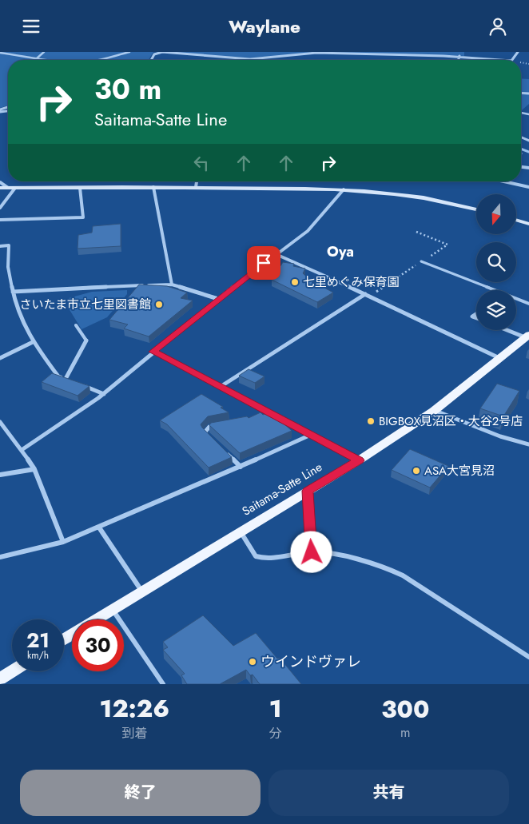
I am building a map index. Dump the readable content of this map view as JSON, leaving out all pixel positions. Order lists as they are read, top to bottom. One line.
{"streets":{"main road":["Saitama-Satte Line"]},"districts":["Oya"],"places":["七里めぐみ保育園","さいたま市立七里図書館","BIGBOX見沼区・大谷2号店","ASA大宮見沼","ウインドヴァレ"],"north":"bottom","page":{"header":"Waylane","turn":["30 m","Saitama-Satte Line"],"speed":"21 km/h","limit":"30","eta":["12:26","到着","1","分","300","m"],"buttons":["終了","共有"]}}
